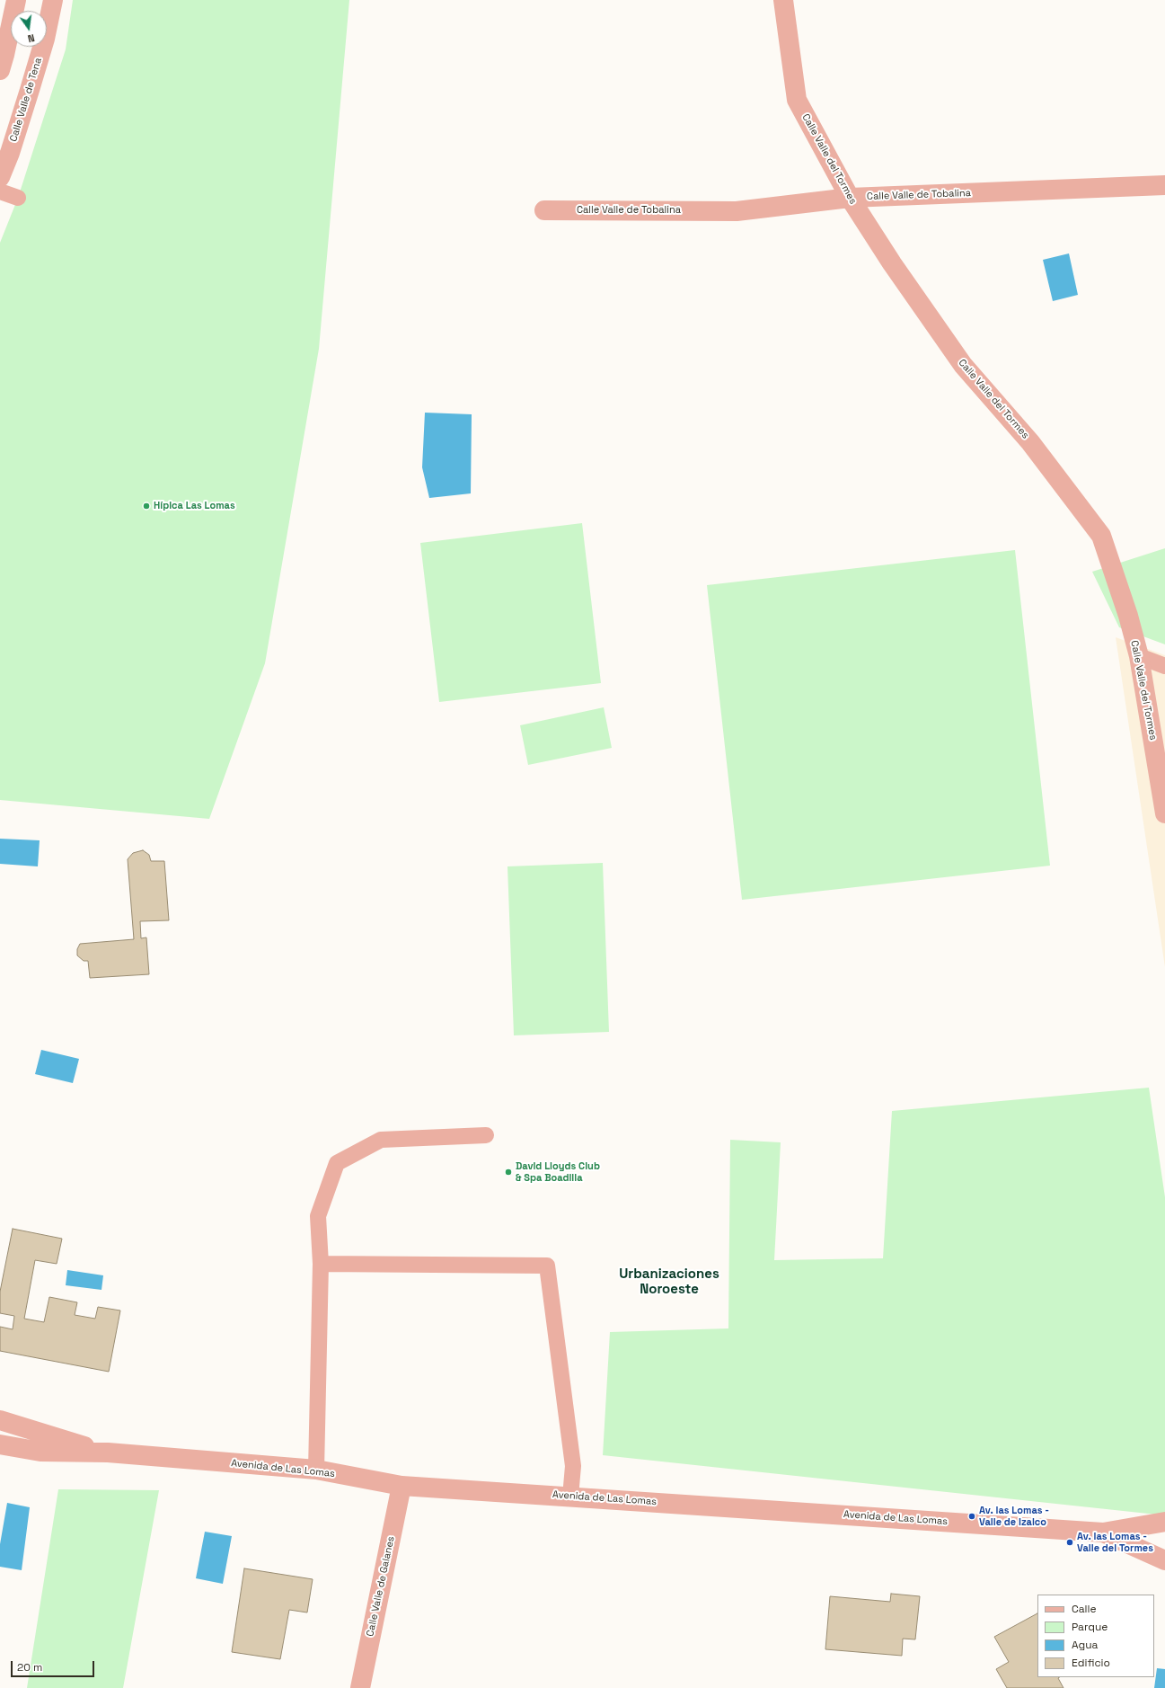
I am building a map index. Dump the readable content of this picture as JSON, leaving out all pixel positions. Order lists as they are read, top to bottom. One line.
{"streets":{"street":["Calle Valle de Tena","Calle Valle del Tormes","Calle Valle de Tobalina","Avenida de Las Lomas","Calle Valle de Galanes"]},"crossings":[["Calle Valle del Tormes","Calle Valle de Tobalina"],["Avenida de Las Lomas","Calle Valle de Galanes"]],"districts":["Urbanizaciones Noroeste"],"places":["Hípica Las Lomas","David Lloyds Club & Spa Boadilla","Av. las Lomas - Valle de Izalco","Av. las Lomas - Valle del Tormes"],"legend":["Calle","Parque","Agua","Edificio"],"scale_bar":"20 m","north":"bottom"}
